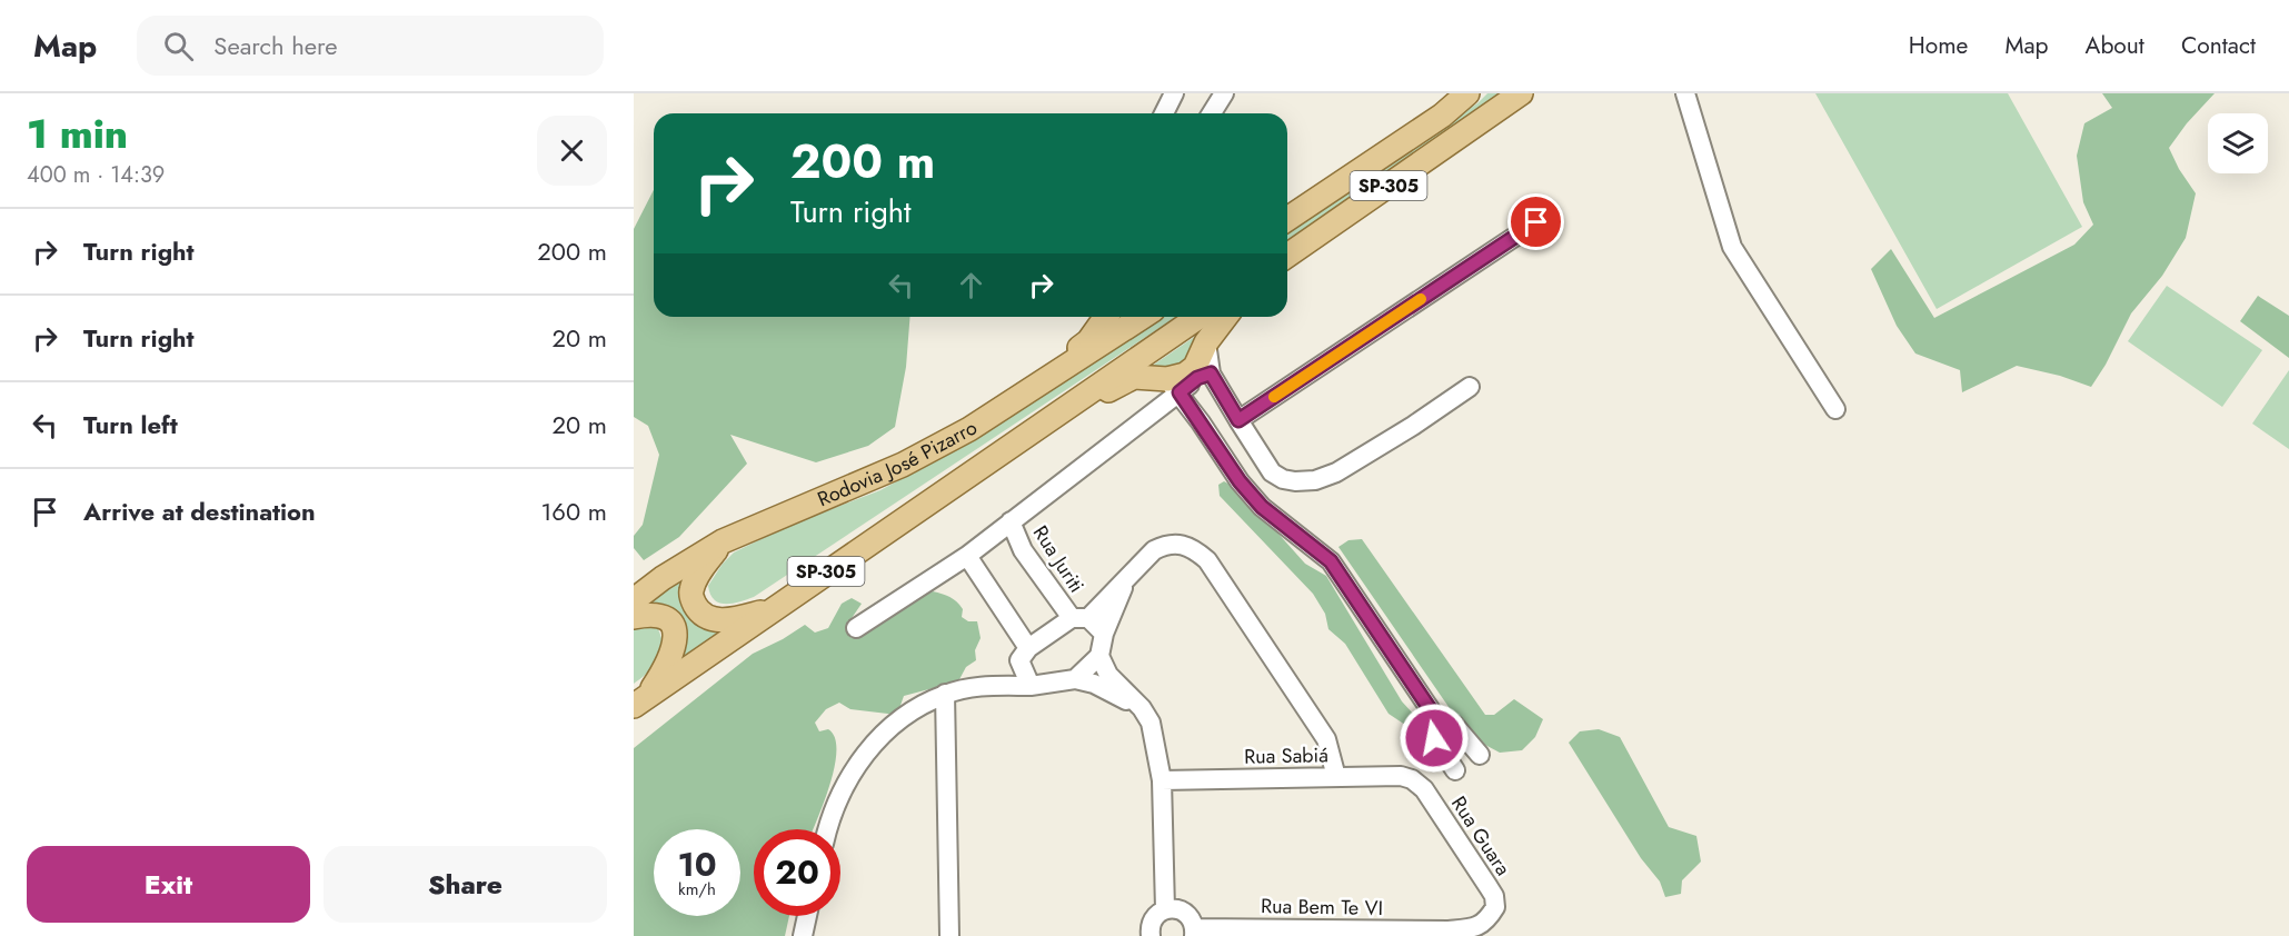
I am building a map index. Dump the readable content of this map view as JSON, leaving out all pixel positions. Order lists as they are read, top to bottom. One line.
{"streets":{"main road":["SP-305","Rodovia José Pizarro"],"street":["Rua Juriti","Rua Sabiá","Rua Guara","Rua Bem Te VI"]},"crossings":[["Rua Sabiá","Rua Guara"],["Rua Guara","Rua Bem Te VI"]],"page":{"header":"Map","search":"Search here","nav":["Home","Map","About","Contact"],"heading":["1 min","400 m · 14:39"],"turn":["200 m","Turn right"],"list":[{"name":"Turn right","value":"200 m"},{"name":"Turn right","value":"20 m"},{"name":"Turn left","value":"20 m"},{"name":"Arrive at destination","value":"160 m"}],"speed":"10 km/h","limit":"20","buttons":["Exit","Share"]}}
